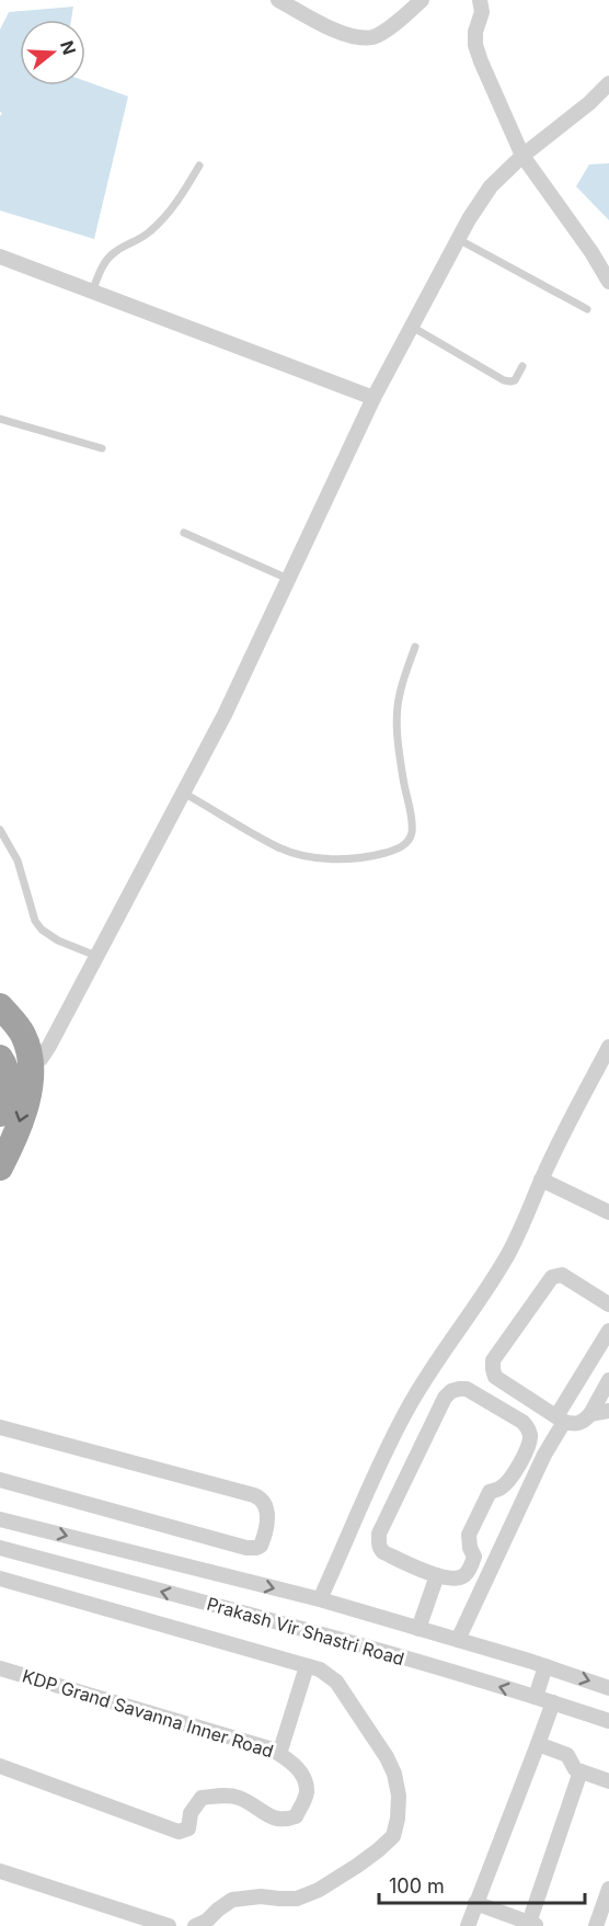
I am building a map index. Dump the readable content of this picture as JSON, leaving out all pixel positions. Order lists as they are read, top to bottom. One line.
{"streets":{"street":["Prakash Vir Shastri Road","KDP Grand Savanna Inner Road"]},"scale_bar":"100 m","north":"right"}
